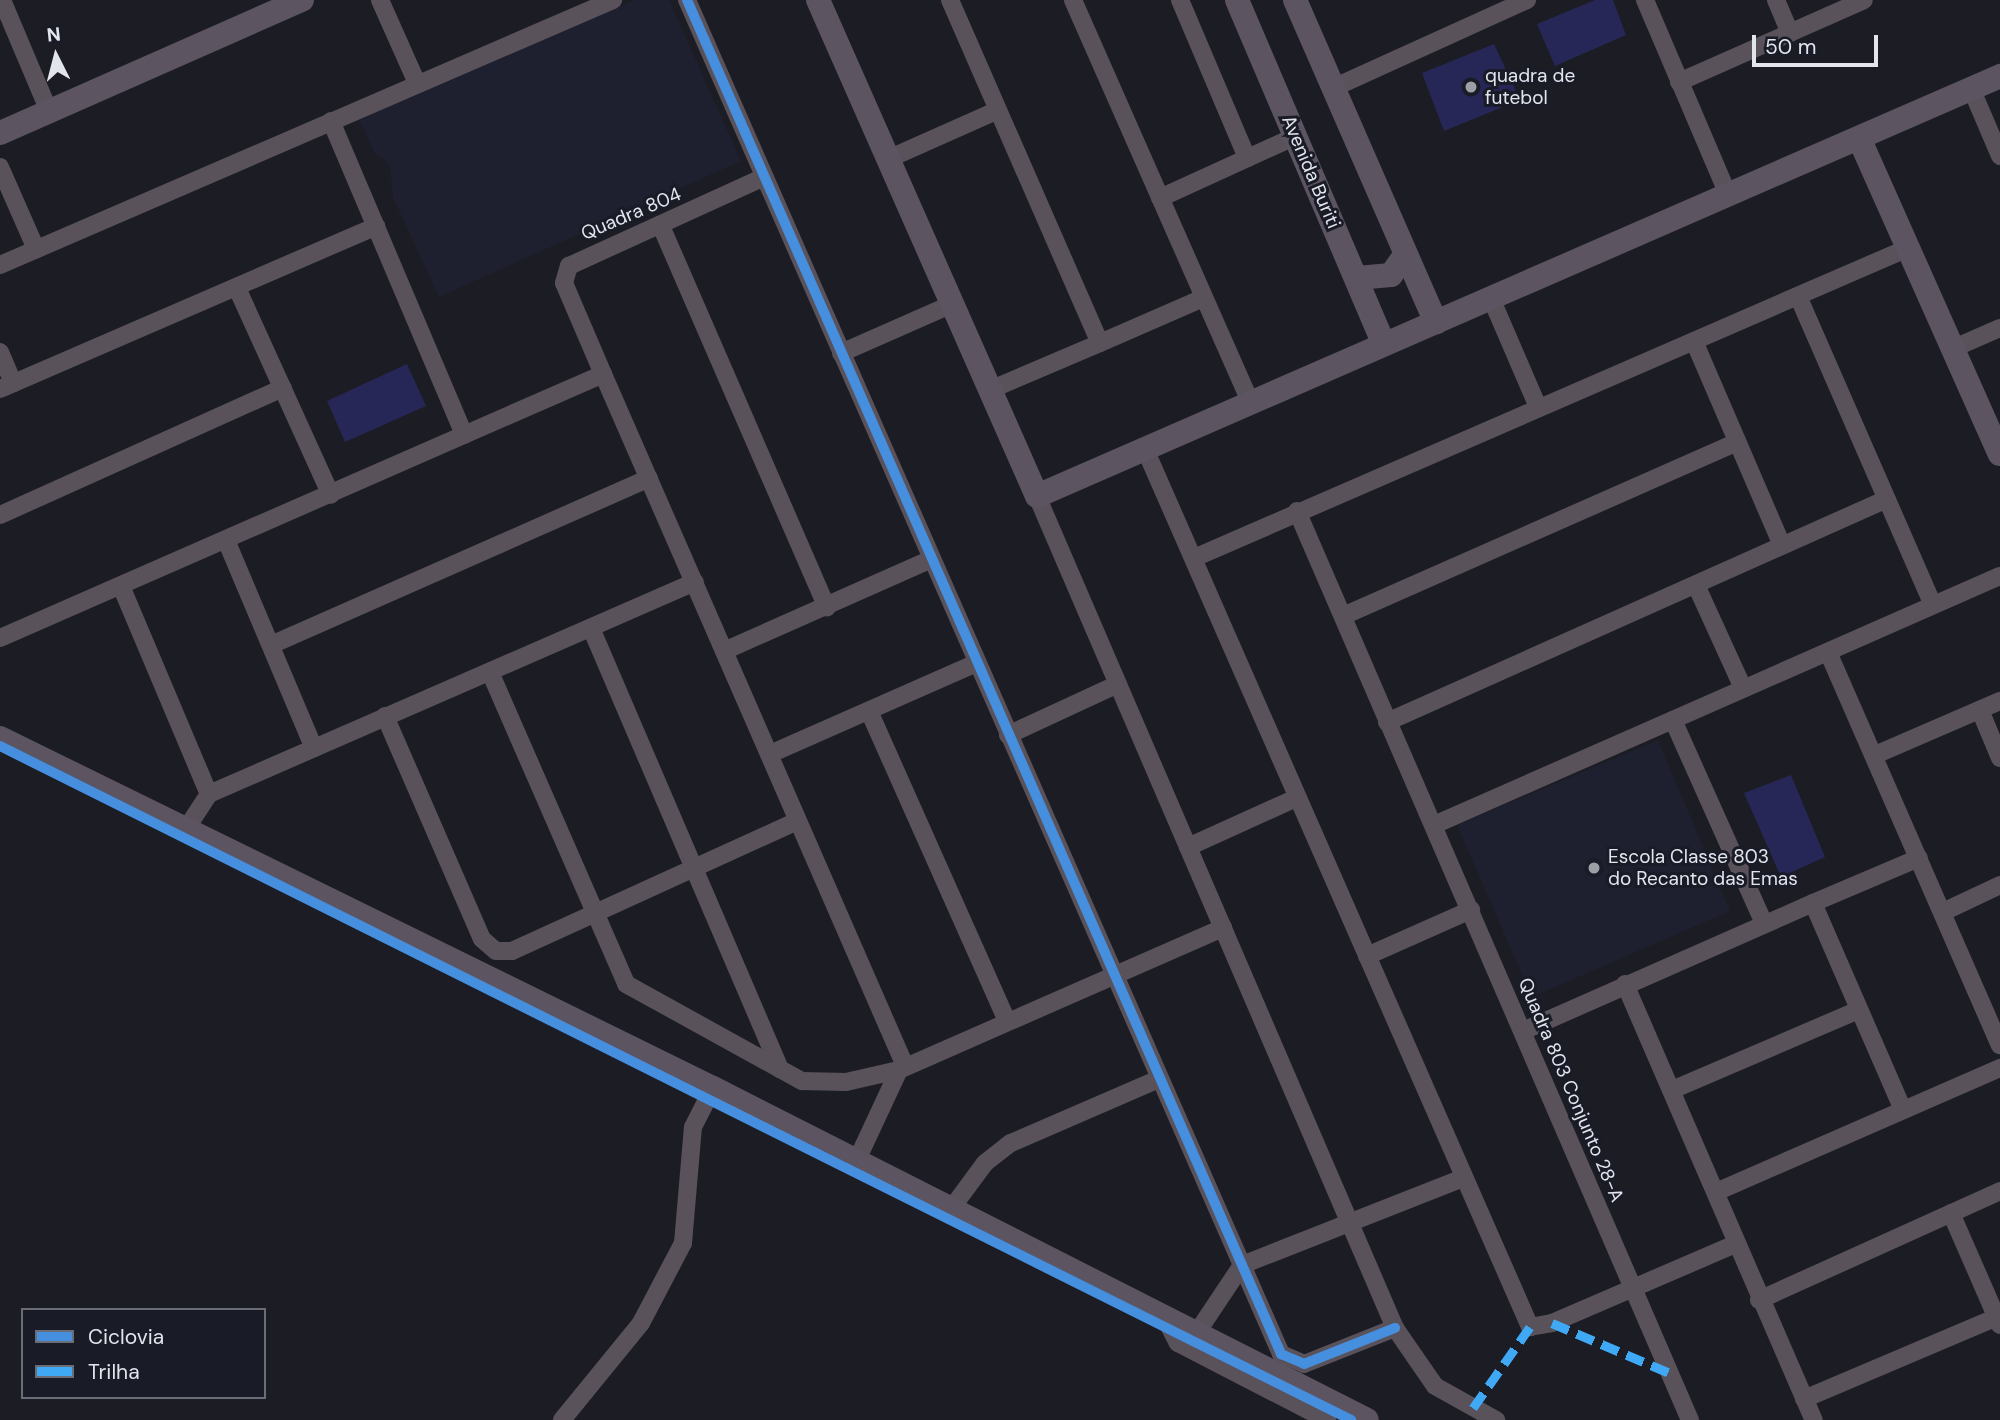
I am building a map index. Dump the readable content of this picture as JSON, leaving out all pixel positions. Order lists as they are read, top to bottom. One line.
{"streets":{"street":["Avenida Buriti","Quadra 804","Quadra 803 Conjunto 28-A"]},"places":["quadra de futebol","Escola Classe 803 do Recanto das Emas"],"legend":["Ciclovia","Trilha"],"scale_bar":"50 m","north":"top"}
